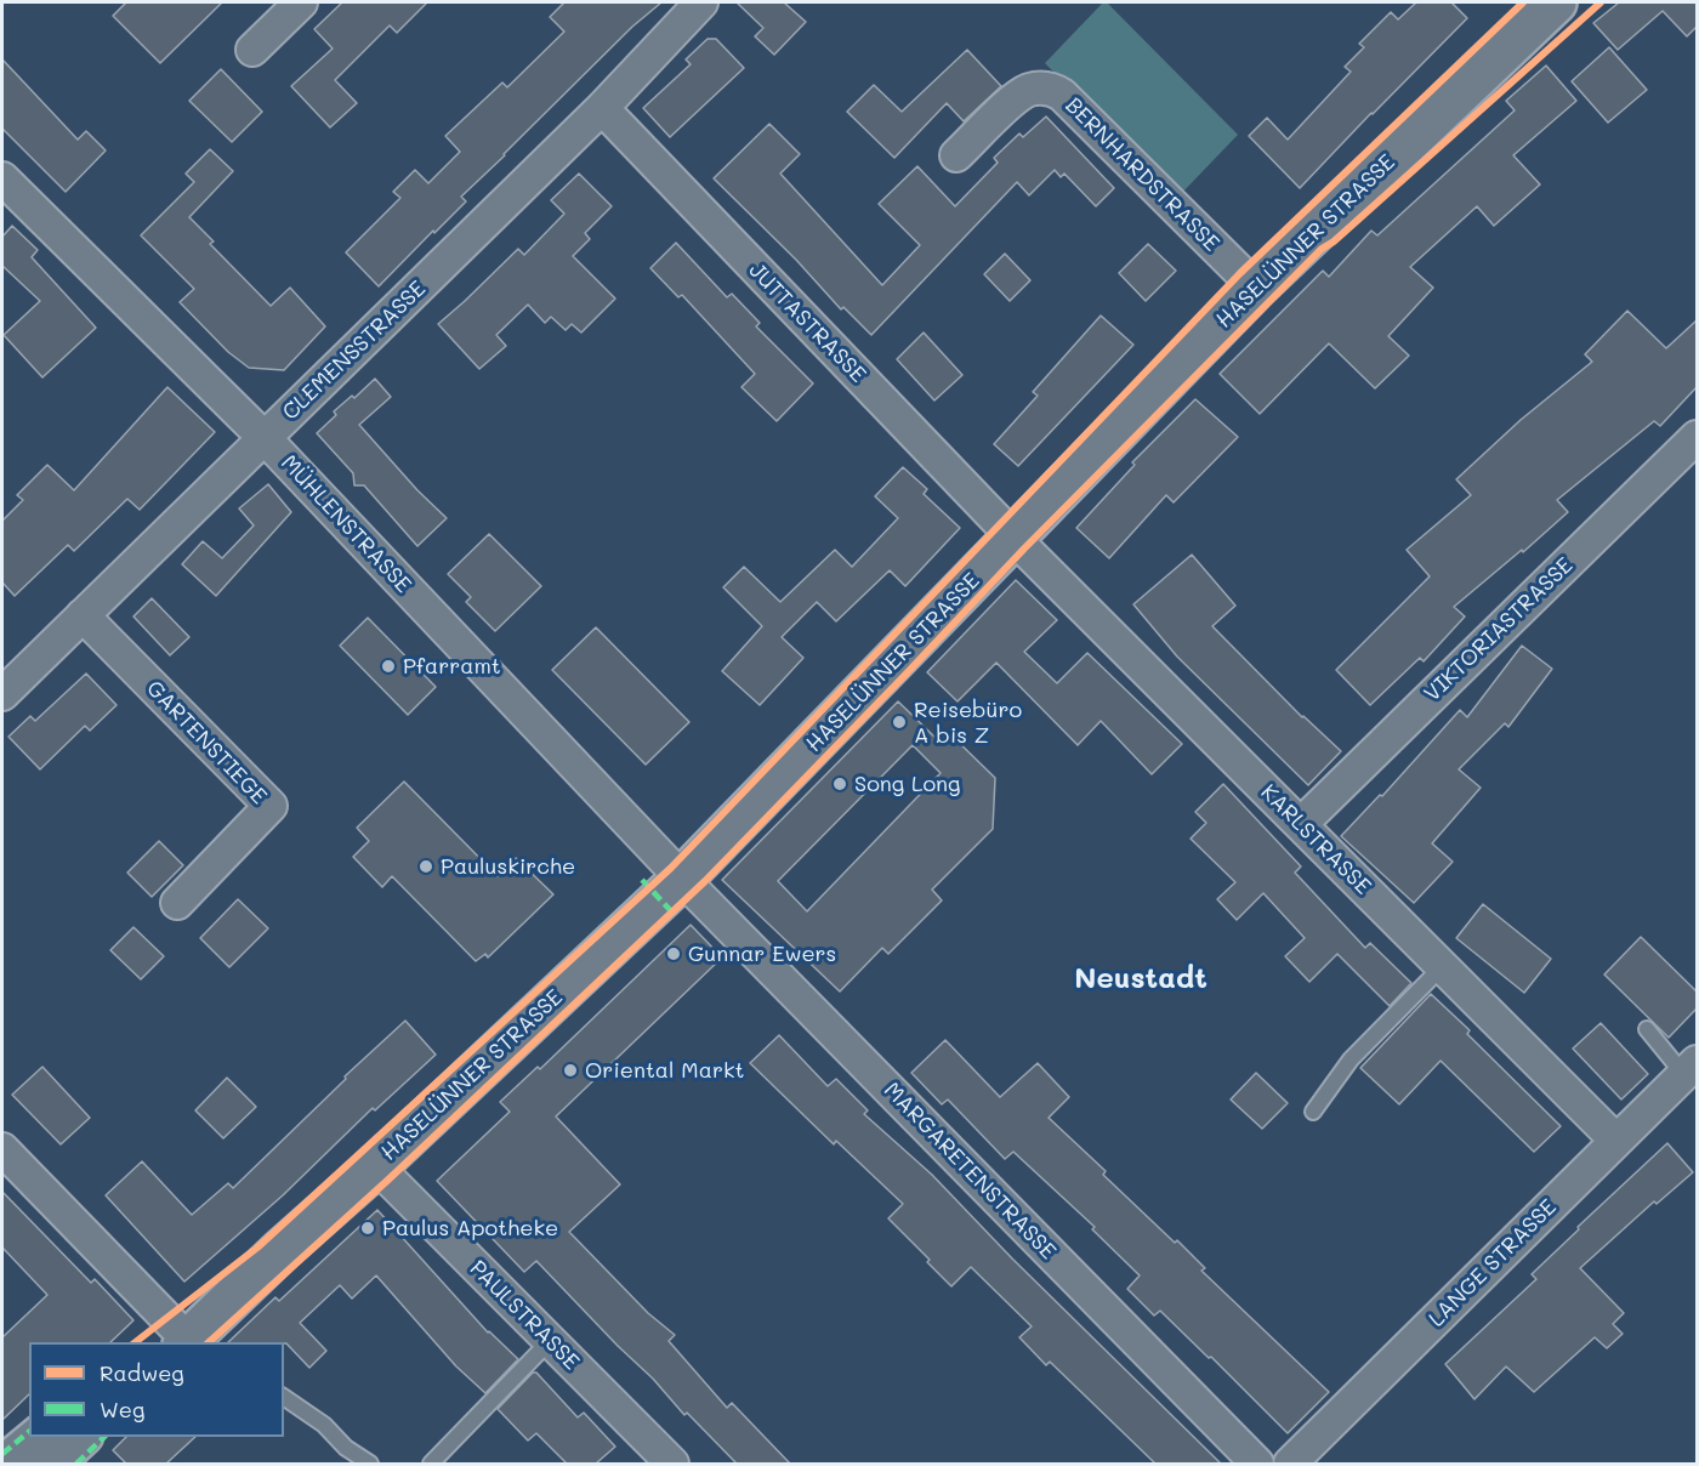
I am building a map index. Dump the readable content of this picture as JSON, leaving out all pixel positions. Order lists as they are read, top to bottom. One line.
{"streets":{"street":["BERNHARDSTRASSE","HASELÜNNER STRASSE","JUTTASTRASSE","CLEMENSSTRASSE","MÜHLENSTRASSE","VIKTORIASTRASSE","GARTENSTIEGE","KARLSTRASSE","MARGARETENSTRASSE","LANGE STRASSE","PAULSTRASSE"]},"crossings":[["BERNHARDSTRASSE","HASELÜNNER STRASSE"],["HASELÜNNER STRASSE","JUTTASTRASSE"],["HASELÜNNER STRASSE","MÜHLENSTRASSE"],["HASELÜNNER STRASSE","KARLSTRASSE"],["HASELÜNNER STRASSE","MARGARETENSTRASSE"],["HASELÜNNER STRASSE","PAULSTRASSE"],["JUTTASTRASSE","CLEMENSSTRASSE"],["JUTTASTRASSE","KARLSTRASSE"],["CLEMENSSTRASSE","MÜHLENSTRASSE"],["CLEMENSSTRASSE","GARTENSTIEGE"],["MÜHLENSTRASSE","MARGARETENSTRASSE"],["VIKTORIASTRASSE","KARLSTRASSE"],["KARLSTRASSE","LANGE STRASSE"]],"districts":["Neustadt"],"places":["Pfarramt","Reisebüro A bis Z","Song Long","Pauluskirche","Gunnar Ewers","Oriental Markt","Paulus Apotheke"],"legend":["Radweg","Weg"]}
